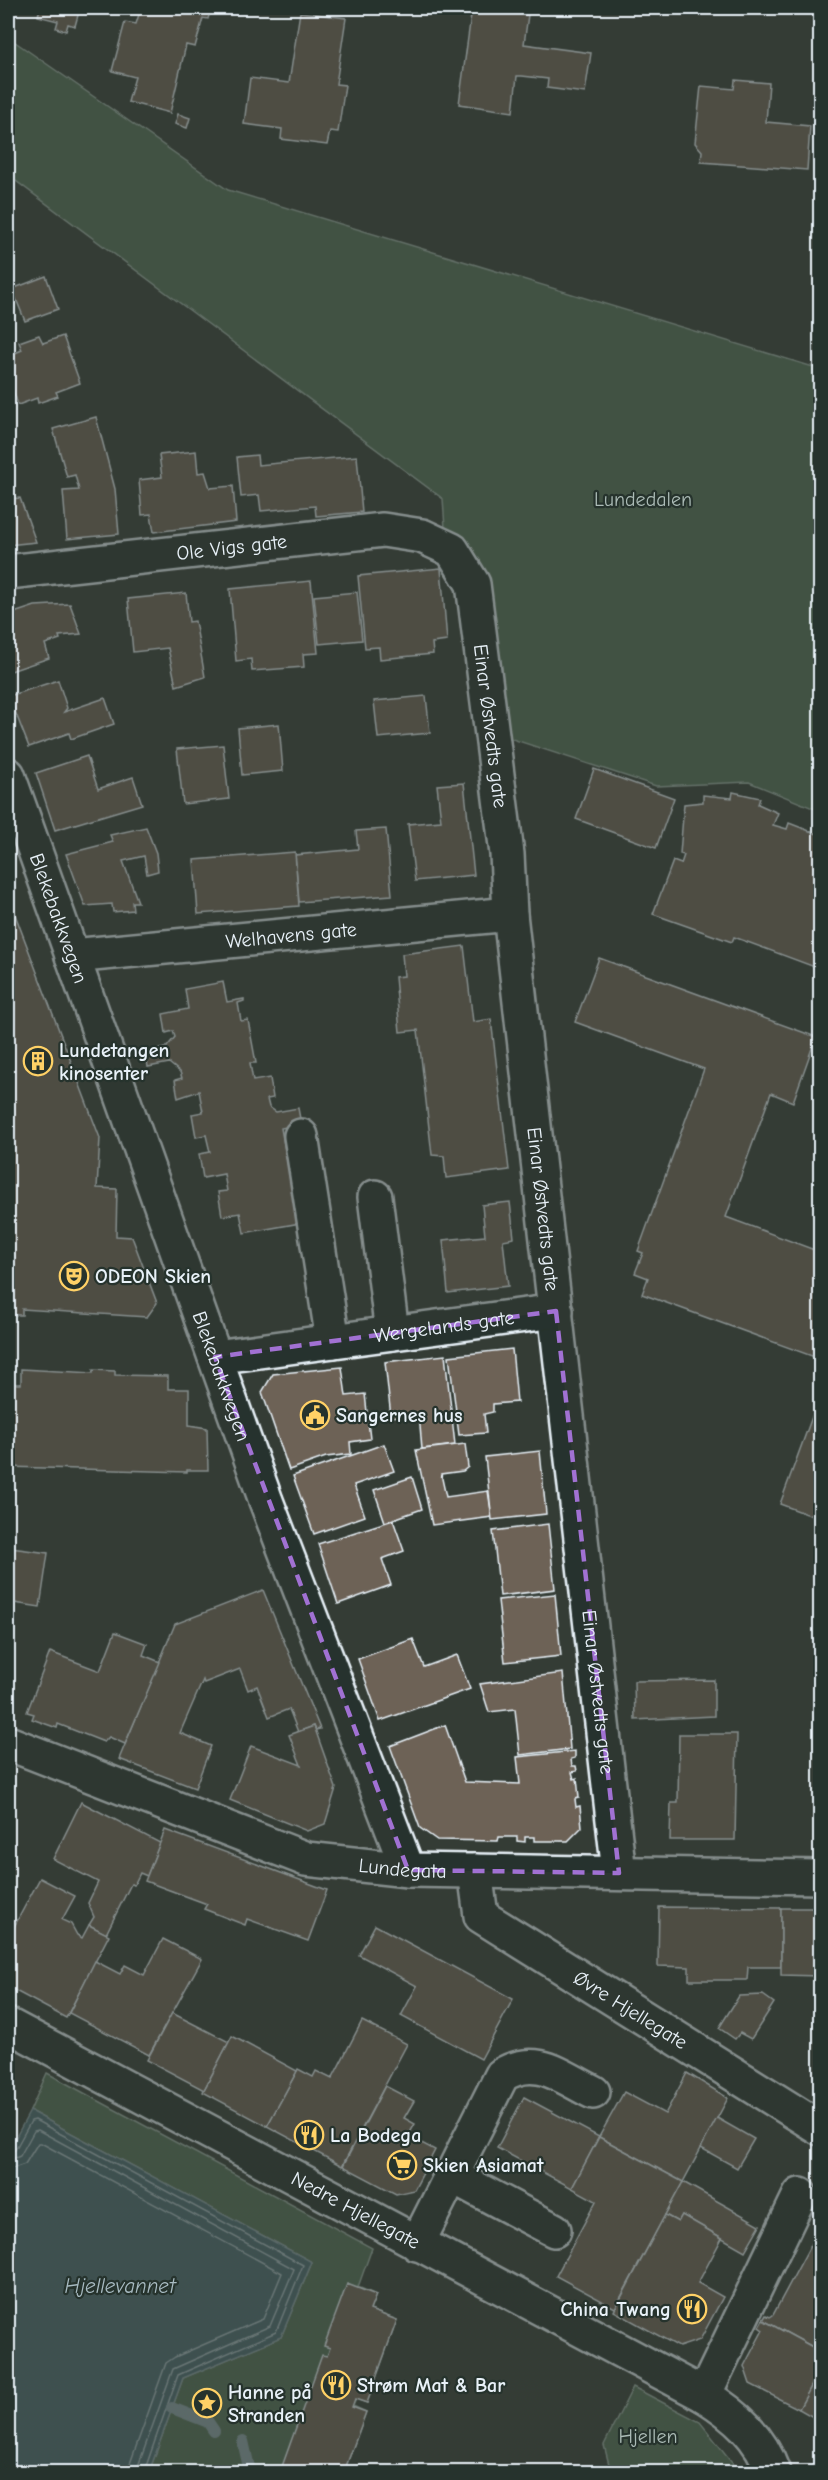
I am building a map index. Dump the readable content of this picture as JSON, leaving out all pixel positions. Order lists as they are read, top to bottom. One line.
{"streets":{"street":["Ole Vigs gate","Einar Østvedts gate","Blekebakkvegen","Welhavens gate","Wergelands gate","Lundegata","Øvre Hjellegate","Nedre Hjellegate"]},"crossings":[["Ole Vigs gate","Einar Østvedts gate"],["Einar Østvedts gate","Welhavens gate"],["Einar Østvedts gate","Wergelands gate"],["Einar Østvedts gate","Lundegata"],["Blekebakkvegen","Welhavens gate"],["Blekebakkvegen","Wergelands gate"],["Blekebakkvegen","Lundegata"],["Lundegata","Øvre Hjellegate"]],"water":["Hjellevannet"],"parks":["Lundedalen","Hjellen"],"places":{"building":["Lundetangen kinosenter"],"theatre":["ODEON Skien"],"public building":["Sangernes hus"],"restaurant":["La Bodega","China Twang","Strøm Mat & Bar"],"supermarket":["Skien Asiamat"],"place":["Hanne på Stranden"]}}
